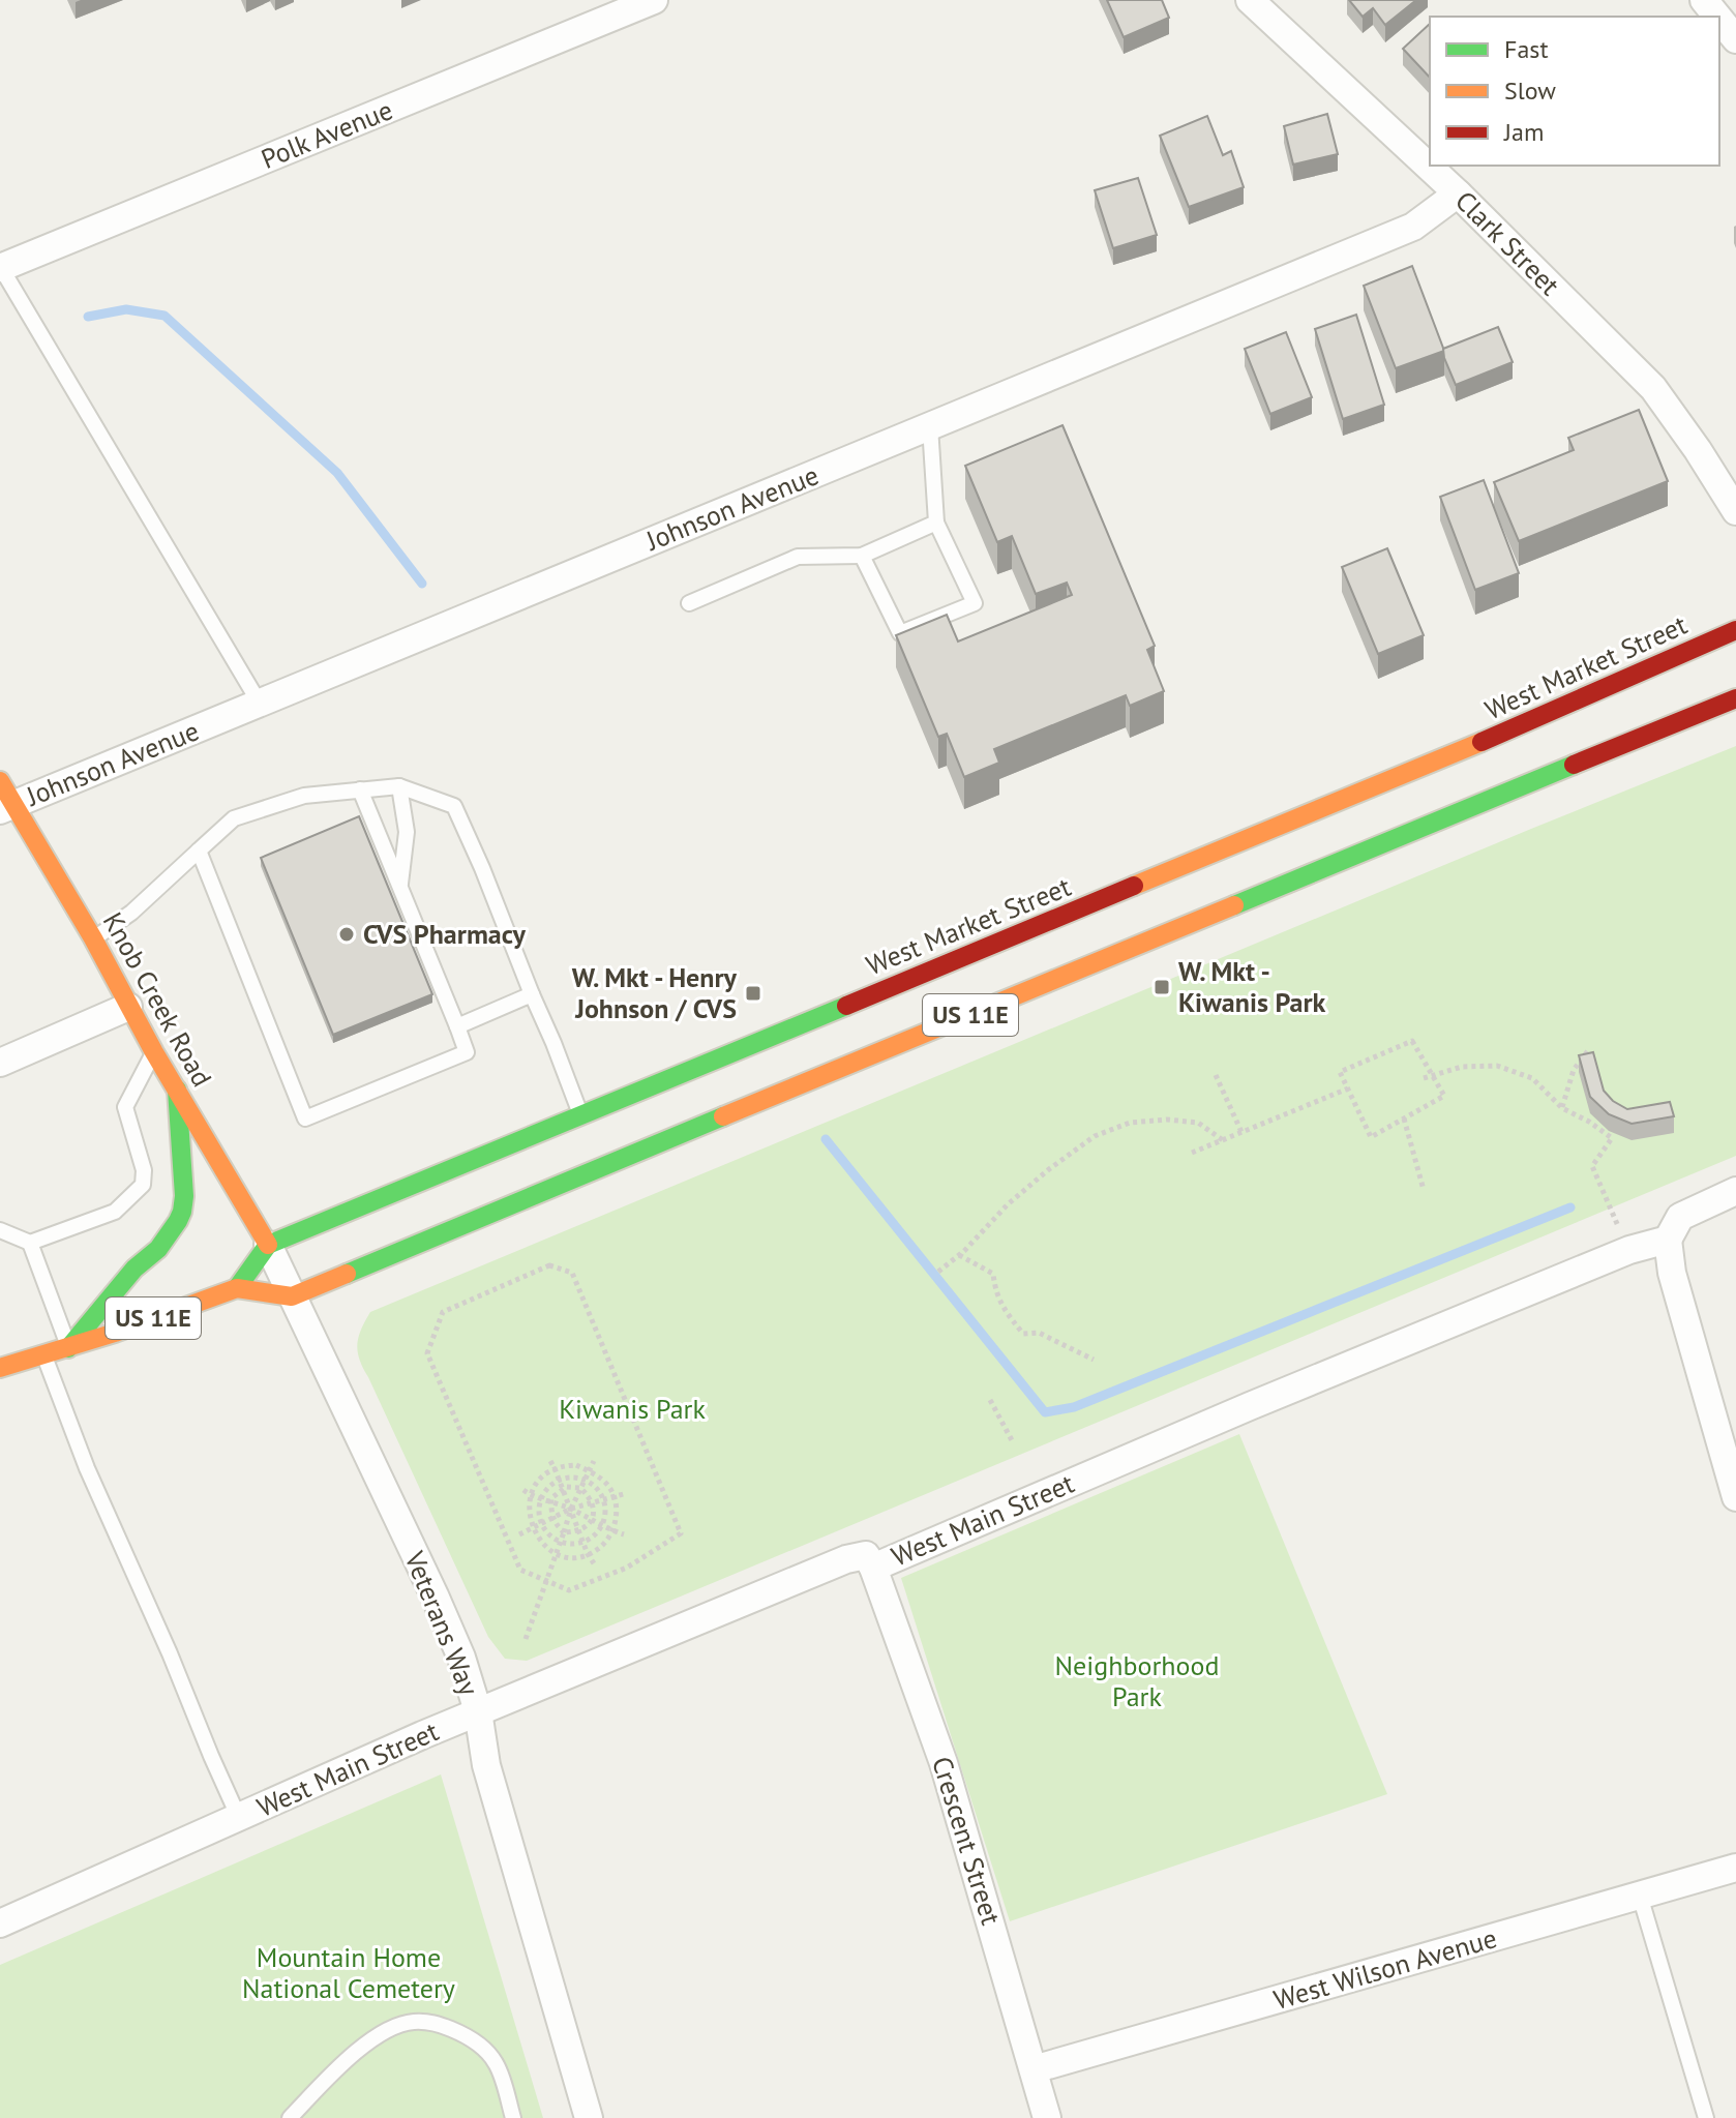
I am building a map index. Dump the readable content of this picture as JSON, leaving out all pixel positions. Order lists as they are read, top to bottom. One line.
{"streets":{"main road":["West Market Street","Knob Creek Road","US 11E"],"street":["Polk Avenue","Clark Street","Johnson Avenue","West Main Street","Veterans Way","Crescent Street","West Wilson Avenue"]},"crossings":[["Clark Street","Johnson Avenue"],["Johnson Avenue","Knob Creek Road"],["West Market Street","Knob Creek Road"],["West Market Street","US 11E"],["West Market Street","Veterans Way"],["Knob Creek Road","US 11E"],["Knob Creek Road","Veterans Way"],["US 11E","Veterans Way"],["West Main Street","Veterans Way"],["West Main Street","Crescent Street"],["Crescent Street","West Wilson Avenue"]],"parks":["Kiwanis Park","Neighborhood Park","Mountain Home National Cemetery"],"places":{"other":["CVS Pharmacy"],"transit":["W. Mkt - Kiwanis Park","W. Mkt - Henry Johnson / CVS"]},"legend":["Fast","Slow","Jam"]}
